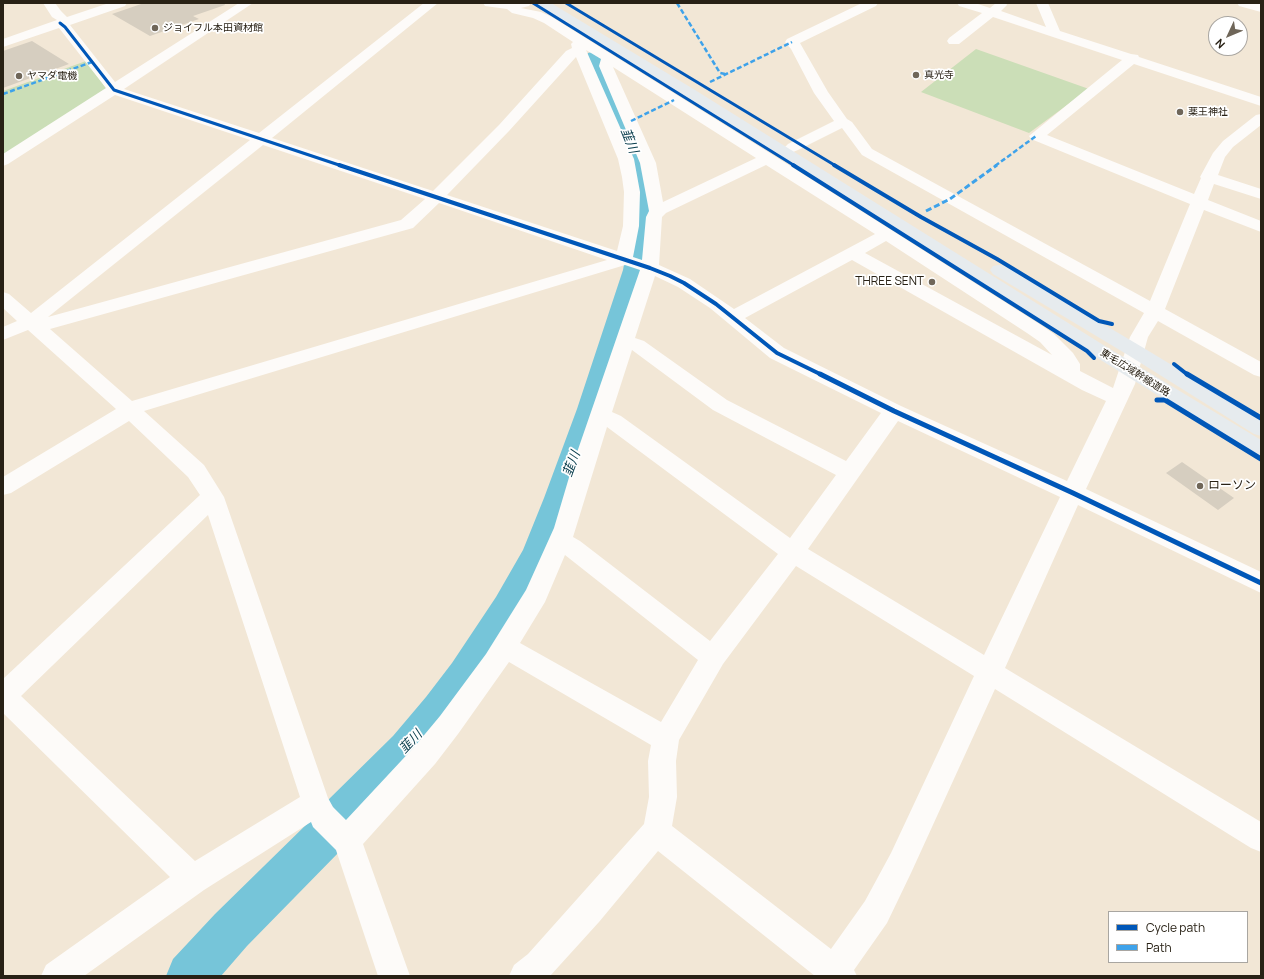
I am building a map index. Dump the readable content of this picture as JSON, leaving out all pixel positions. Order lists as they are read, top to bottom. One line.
{"streets":{"highway":["東毛広域幹線道路"]},"water":["韮川"],"places":["ジョイフル本田資材館","真光寺","ヤマダ電機","薬王神社","THREE SENT","ローソン"],"legend":["Cycle path","Path"],"north":"bottom left"}
